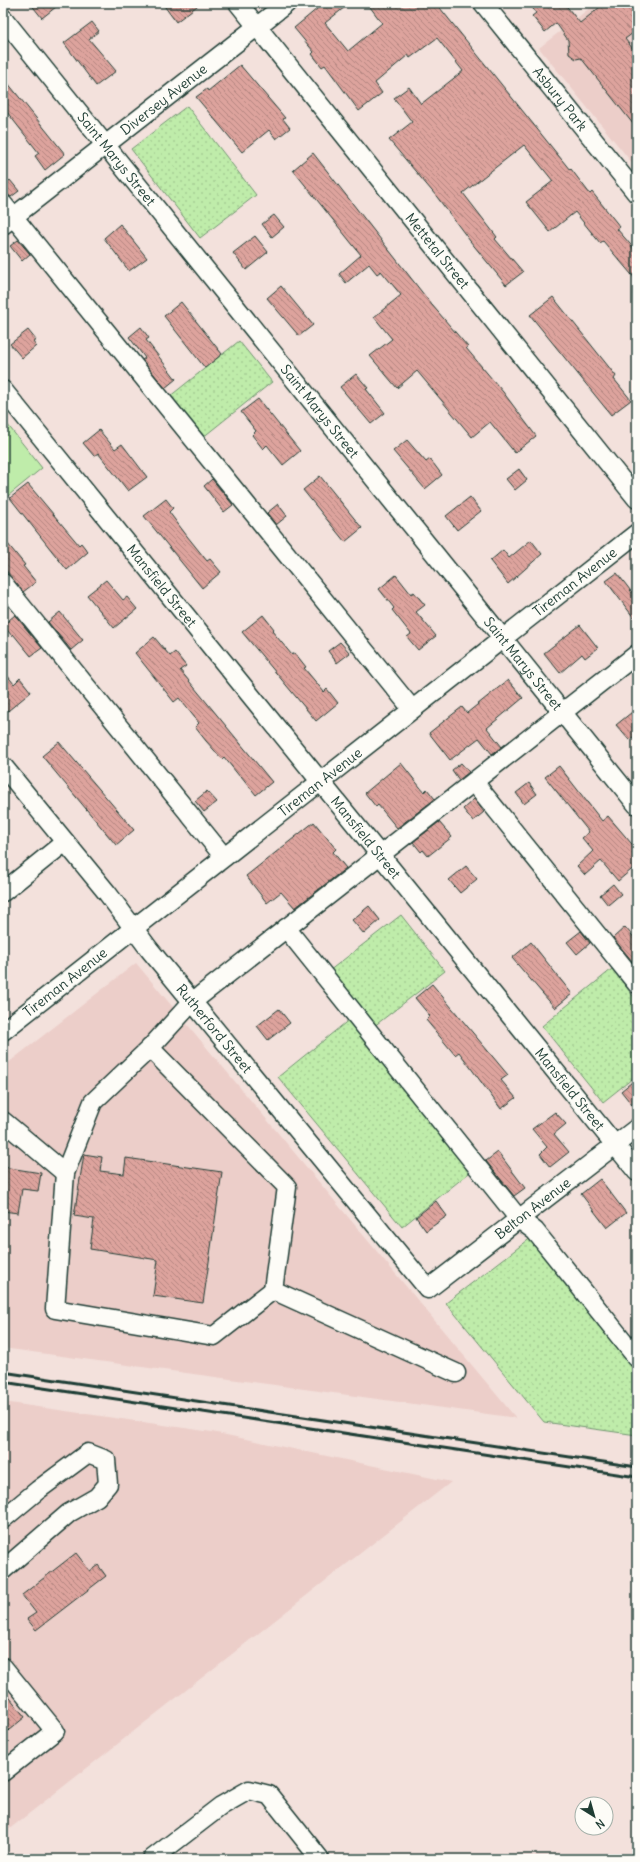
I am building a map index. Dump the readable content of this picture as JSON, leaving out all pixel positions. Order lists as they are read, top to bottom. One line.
{"streets":{"street":["Diversey Avenue","Asbury Park","Saint Marys Street","Mettetal Street","Tireman Avenue","Mansfield Street","Rutherford Street","Belton Avenue"]},"crossings":[["Diversey Avenue","Saint Marys Street"],["Diversey Avenue","Mettetal Street"],["Saint Marys Street","Tireman Avenue"],["Tireman Avenue","Mansfield Street"],["Tireman Avenue","Rutherford Street"],["Mansfield Street","Belton Avenue"],["Rutherford Street","Belton Avenue"]],"north":"bottom right"}
